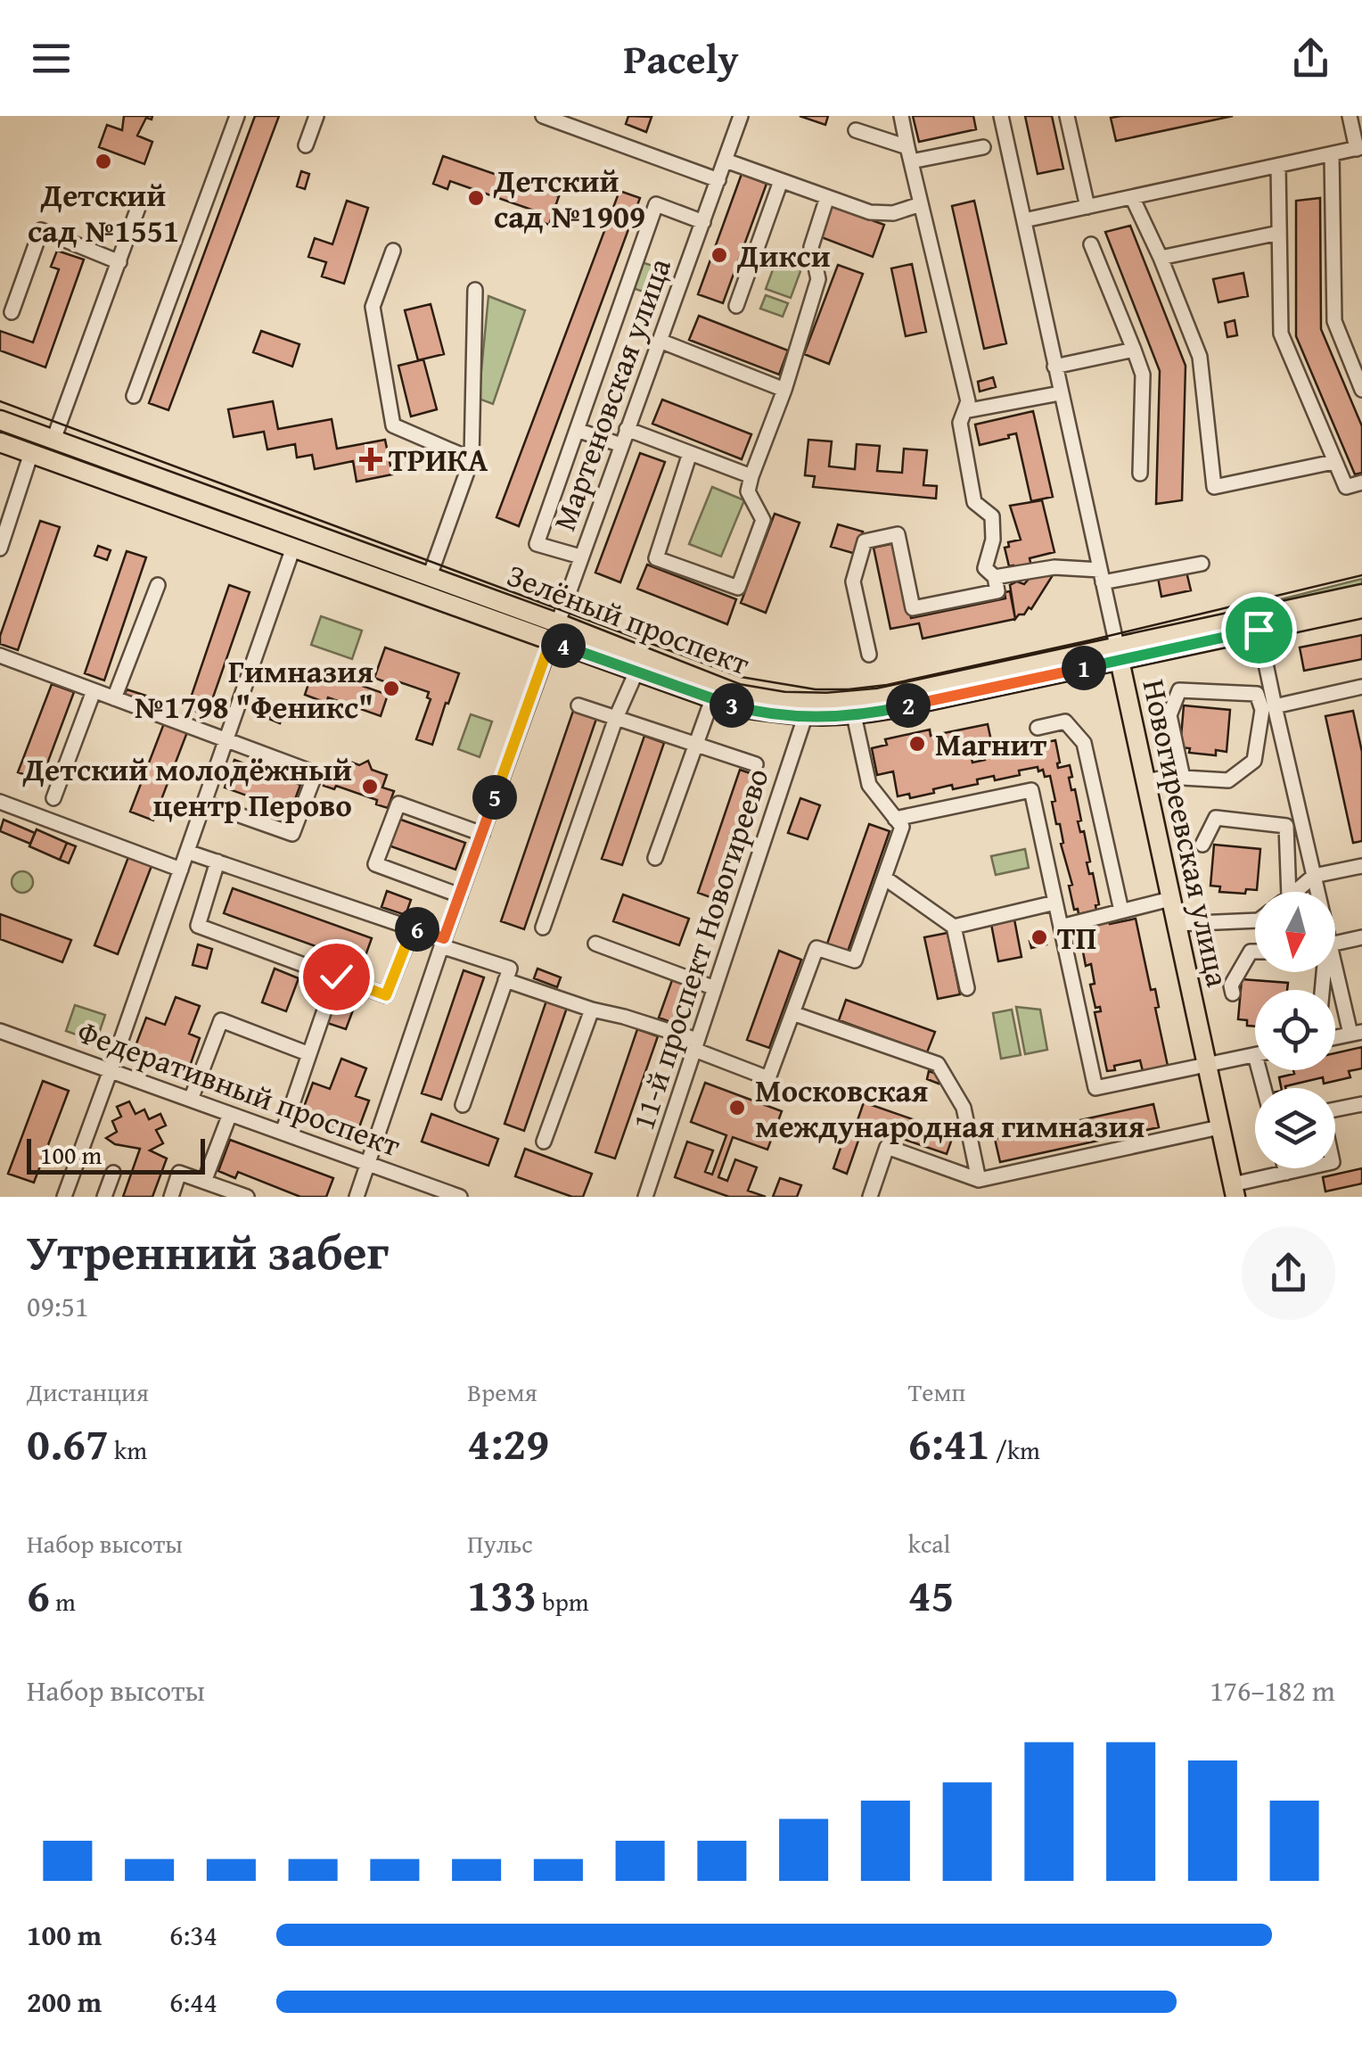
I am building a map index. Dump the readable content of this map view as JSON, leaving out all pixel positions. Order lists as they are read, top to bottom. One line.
{"streets":{"main road":["Зелёный проспект","Новогиреевская улица"],"street":["Мартеновская улица","11-й проспект Новогиреево","Федеративный проспект"]},"crossings":[["Мартеновская улица","Зелёный проспект"],["Мартеновская улица","Федеративный проспект"],["Зелёный проспект","Новогиреевская улица"],["Зелёный проспект","11-й проспект Новогиреево"]],"places":{"other":["Детский сад №1551","Детский сад №1909","Дикси","Гимназия №1798 \"Феникс\"","Магнит","Детский молодёжный центр Перово","ТП","Московская международная гимназия"],"health":["ТРИКА"]},"scale_bar":"100 m","north":"bottom","page":{"header":"Pacely","pins":["4","1","2","3","5","6"],"scale":"100 m","heading":["Утренний забег","09:51"],"stats":[["Дистанция","0.67 km"],["Время","4:29"],["Темп","6:41 /km"],["Набор высоты","6 m"],["Пульс","133 bpm"],["kcal","45"]],"chart":["Набор высоты","176–182 m"],"list":[{"name":"100 m","note":"6:34"},{"name":"200 m","note":"6:44"}]}}
